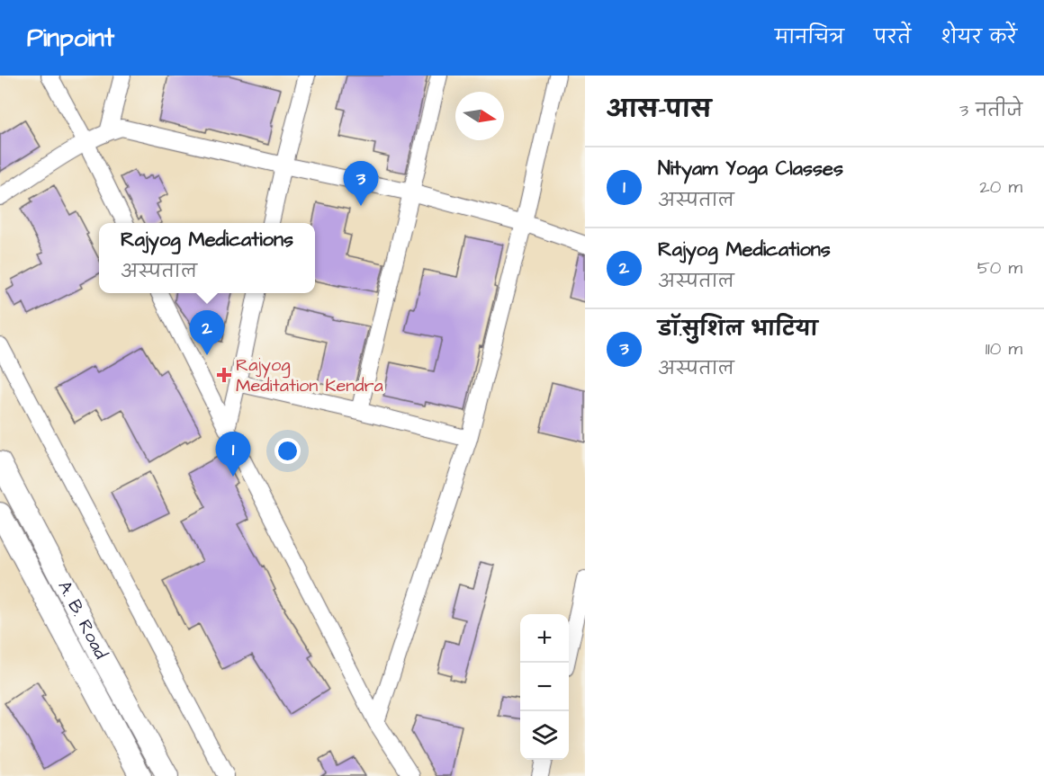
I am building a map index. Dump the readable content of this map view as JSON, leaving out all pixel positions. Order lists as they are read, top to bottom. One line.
{"streets":{"main road":["A. B. Road"]},"places":{"health":["Rajyog Meditation Kendra"]},"north":"right","page":{"header":"Pinpoint","nav":["मानचित्र","परतें","शेयर करें"],"heading":["आस-पास","3 नतीजे"],"list":[{"mark":"1","name":"Nityam Yoga Classes","note":"अस्पताल","value":"20 m"},{"mark":"2","name":"Rajyog Medications","note":"अस्पताल","value":"50 m"},{"mark":"3","name":"डॉ.सुशिल भाटिया","note":"अस्पताल","value":"110 m"}],"pins":["3","2","1"],"popup":["Rajyog Medications","अस्पताल"],"map_buttons":["+","−"]}}
